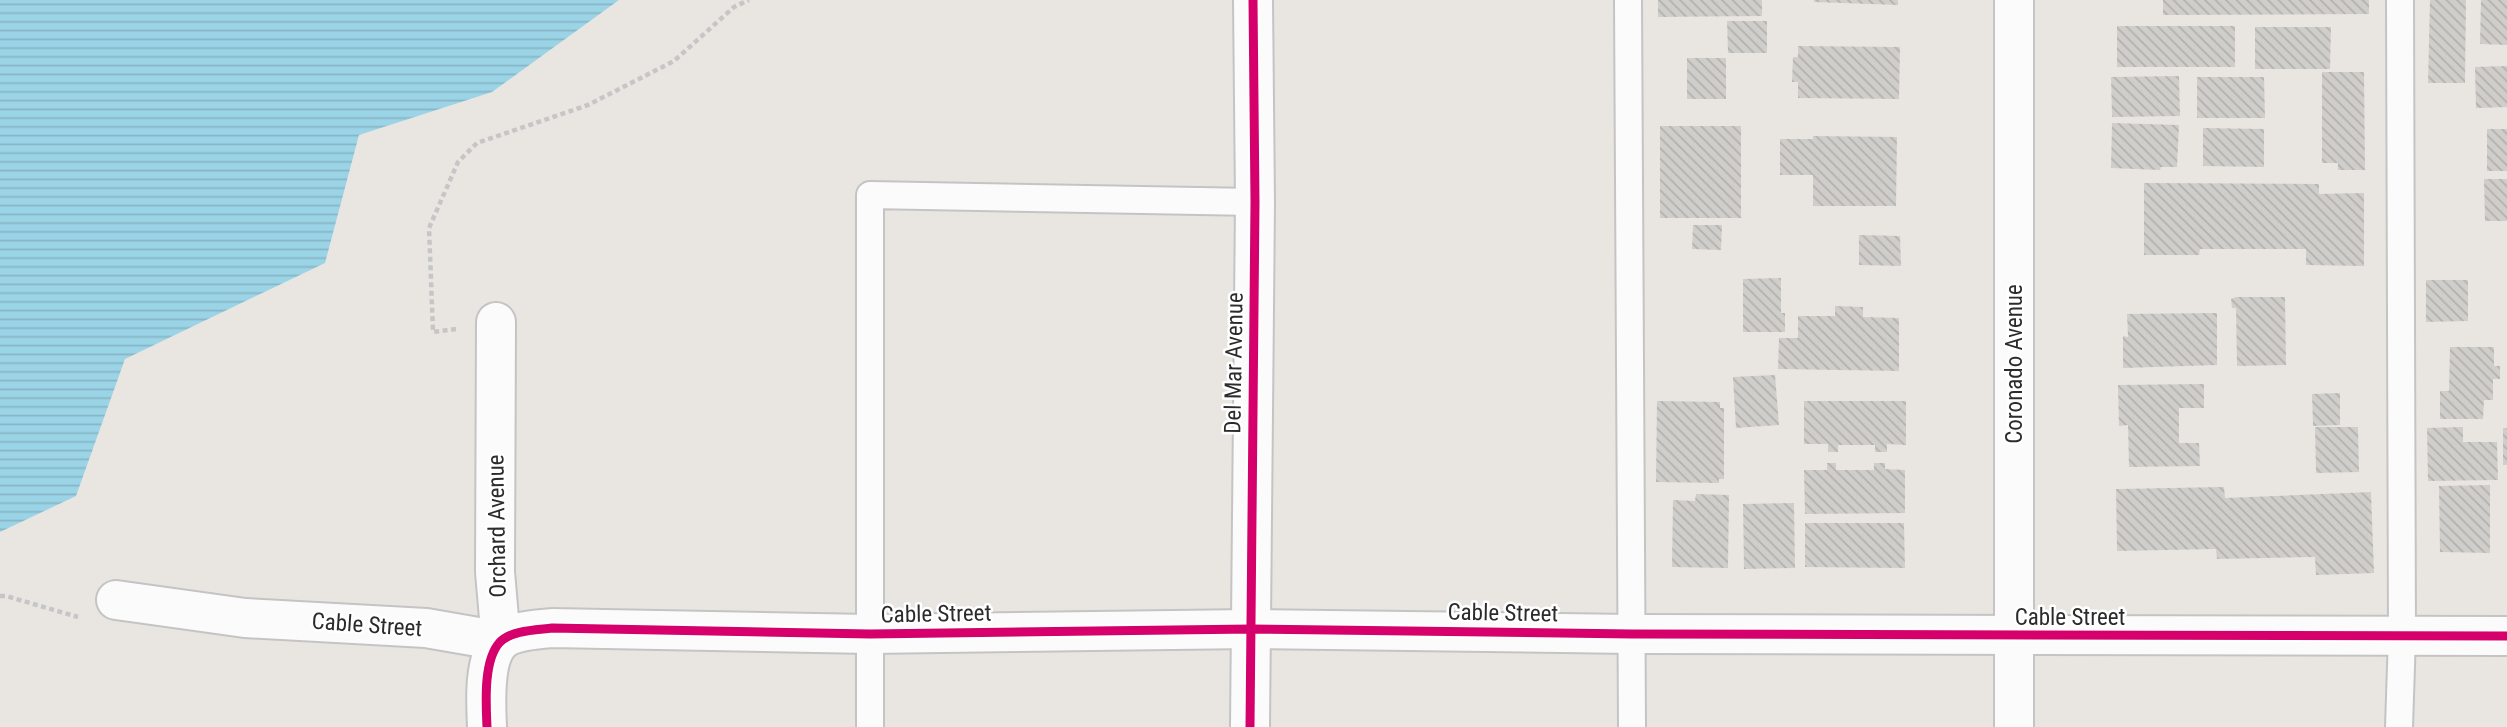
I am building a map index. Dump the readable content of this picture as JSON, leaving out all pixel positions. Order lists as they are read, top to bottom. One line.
{"streets":{"street":["Del Mar Avenue","Coronado Avenue","Orchard Avenue","Cable Street"]},"crossings":[["Del Mar Avenue","Cable Street"],["Coronado Avenue","Cable Street"],["Orchard Avenue","Cable Street"]]}
